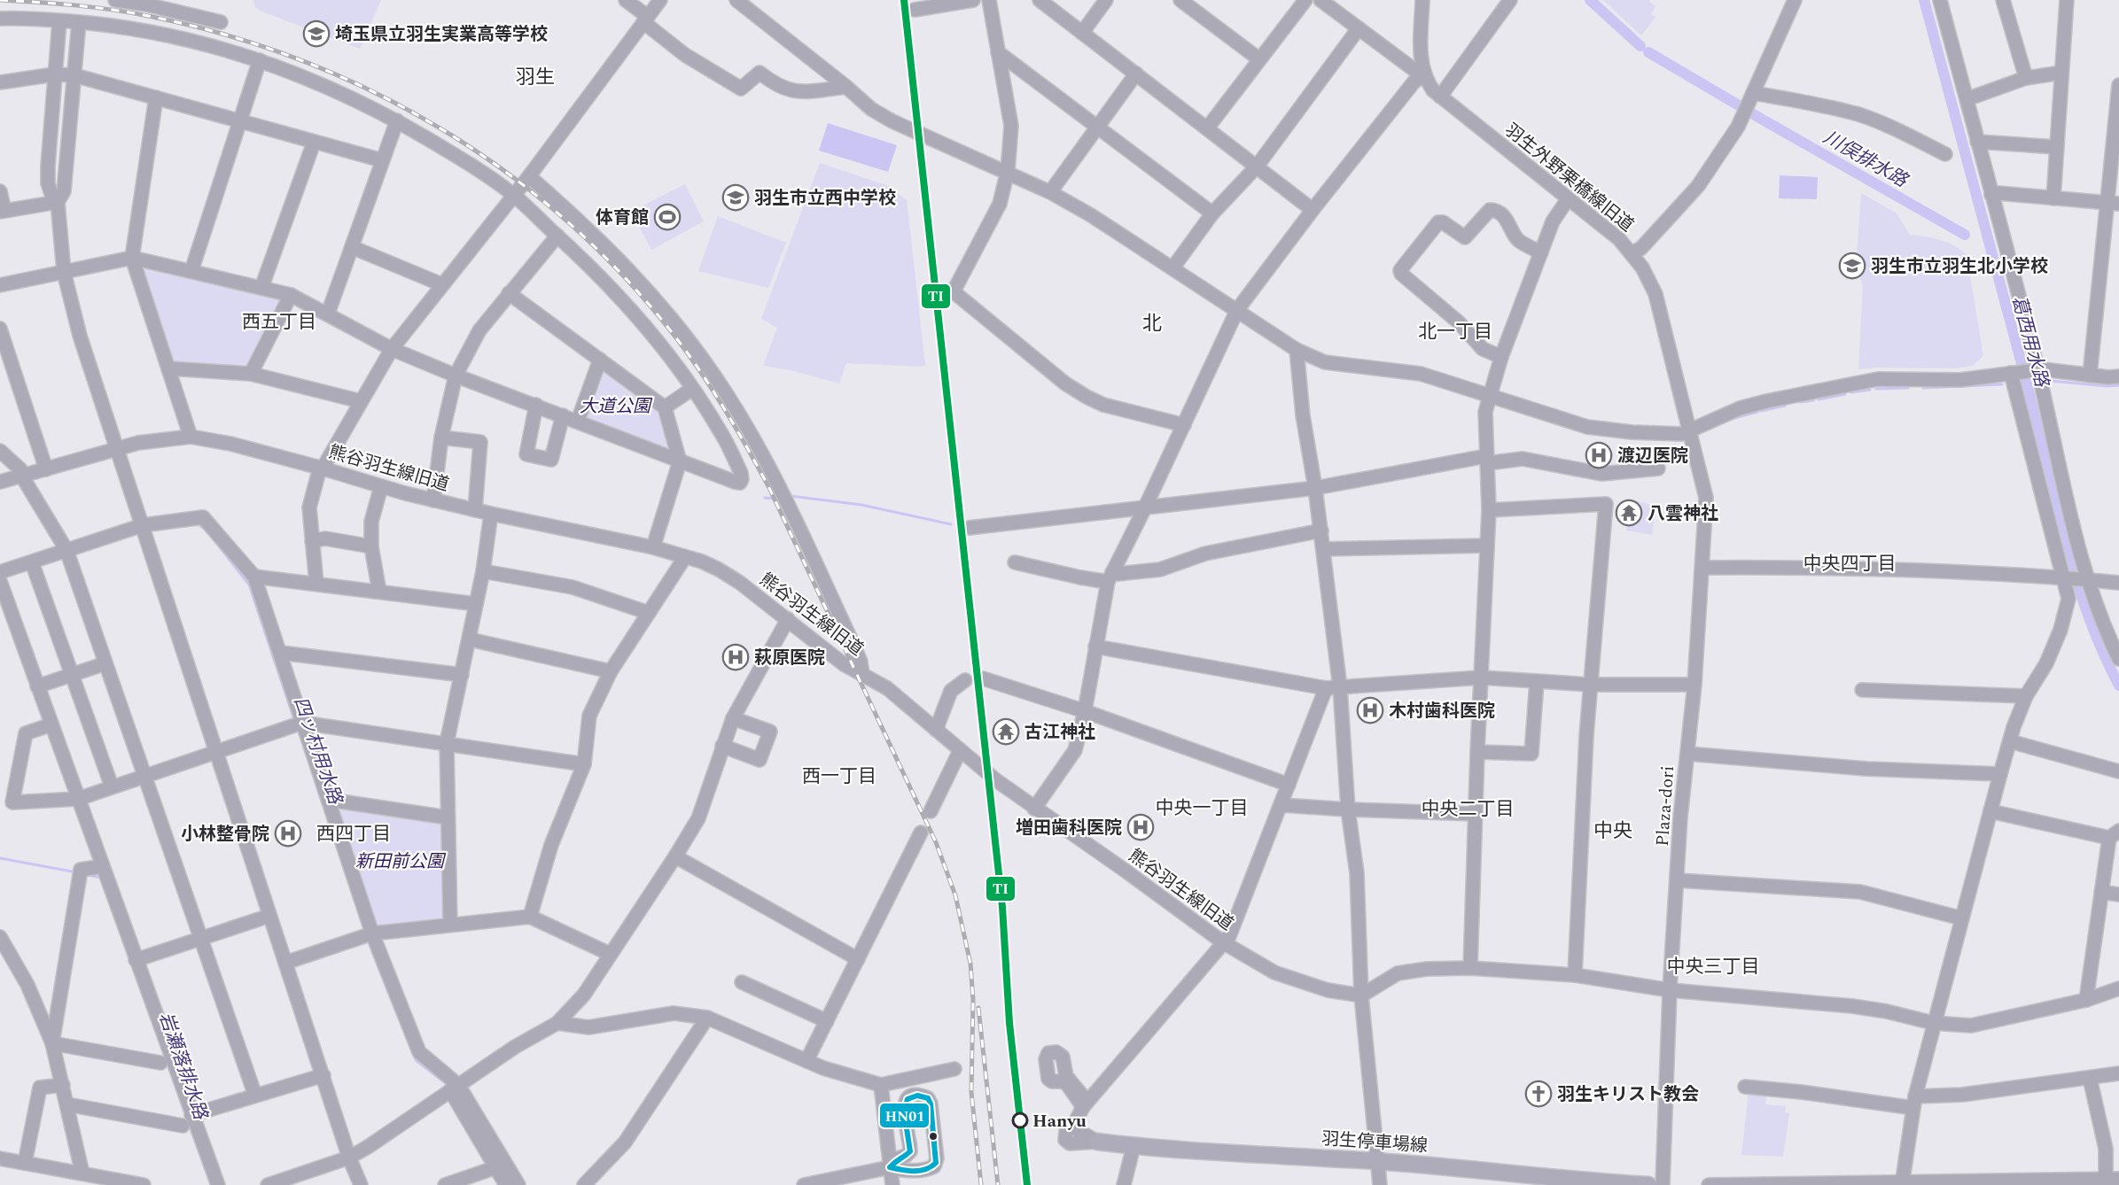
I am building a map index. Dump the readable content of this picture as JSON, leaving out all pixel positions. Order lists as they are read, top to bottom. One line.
{"streets":{"main road":["羽生停車場線"],"street":["羽生外野栗橋線旧道","熊谷羽生線旧道","Plaza-dori"]},"crossings":[["羽生外野栗橋線旧道","Plaza-dori"]],"districts":["羽生","西五丁目","北","北一丁目","中央四丁目","西一丁目","中央一丁目","中央二丁目","中央","西四丁目","中央三丁目"],"water":["川俣排水路","葛西用水路","四ッ村用水路","岩瀬落排水路"],"parks":["大道公園","新田前公園"],"places":{"school or university":["埼玉県立羽生実業高等学校","羽生市立西中学校","羽生市立羽生北小学校"],"sports":["体育館"],"hospital":["渡辺医院","萩原医院","木村歯科医院","増田歯科医院","小林整骨院"],"temple":["八雲神社","古江神社"],"church":["羽生キリスト教会"],"other":["Hanyu"]},"lines":["transit line TI","transit line HN01"]}
